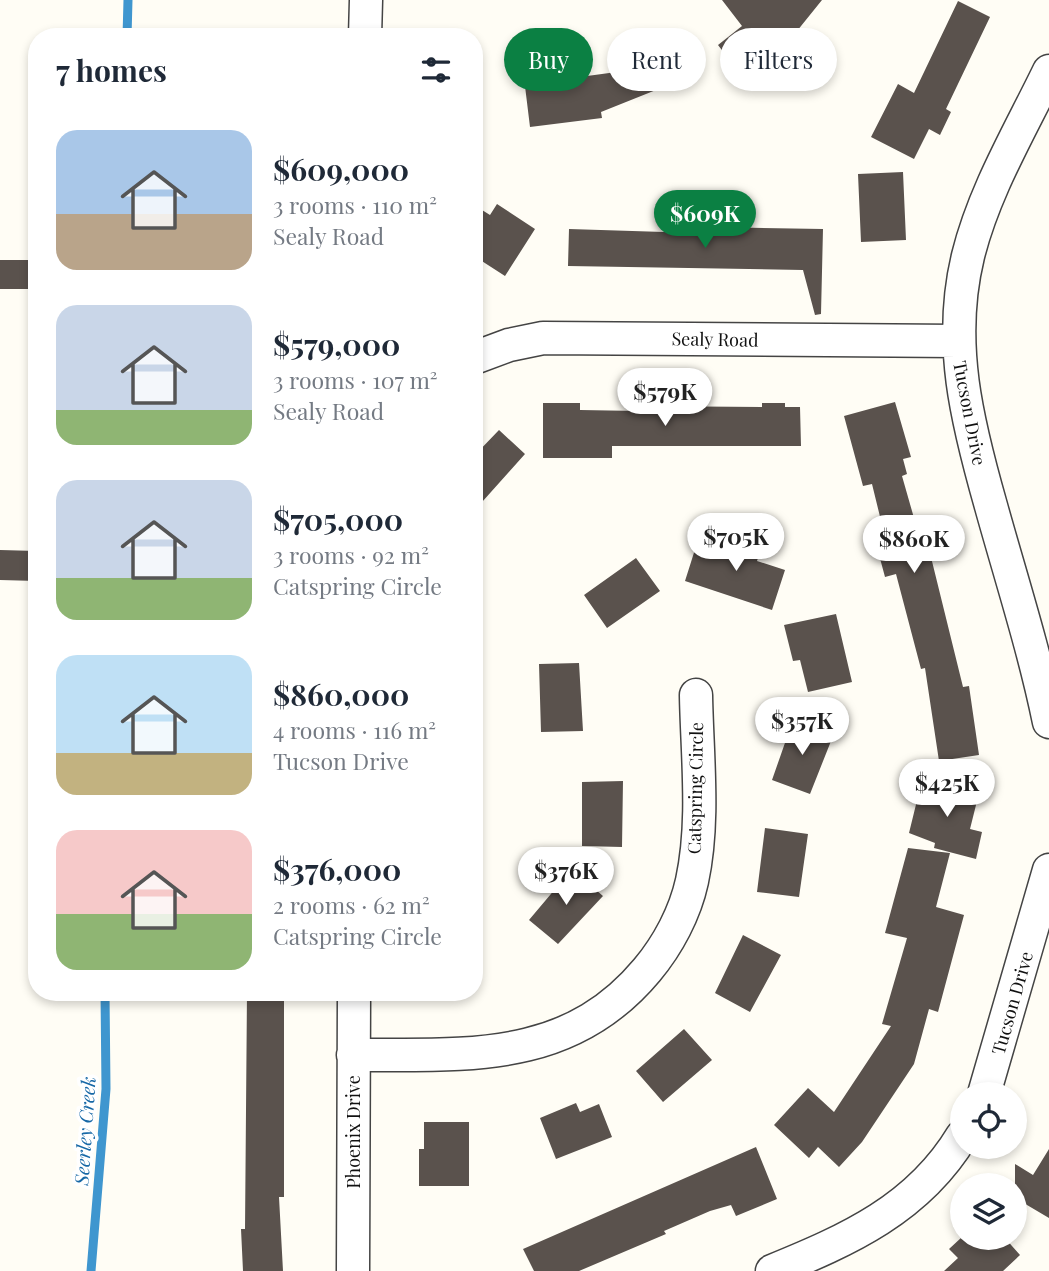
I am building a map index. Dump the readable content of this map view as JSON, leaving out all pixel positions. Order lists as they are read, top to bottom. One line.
{"streets":{"street":["Sealy Road","Tucson Drive","Catspring Circle","Phoenix Drive"]},"crossings":[["Sealy Road","Tucson Drive"],["Catspring Circle","Phoenix Drive"]],"water":["Seerley Creek"],"page":{"chip":["Buy","Rent","Filters"],"heading":"7 homes","list":[{"name":"$609,000","note":"3 rooms · 110 m² · Sealy Road"},{"name":"$579,000","note":"3 rooms · 107 m² · Sealy Road"},{"name":"$705,000","note":"3 rooms · 92 m² · Catspring Circle"},{"name":"$860,000","note":"4 rooms · 116 m² · Tucson Drive"},{"name":"$376,000","note":"2 rooms · 62 m² · Catspring Circle"}],"price":["$609K","$579K","$705K","$860K","$357K","$425K","$376K"]}}
